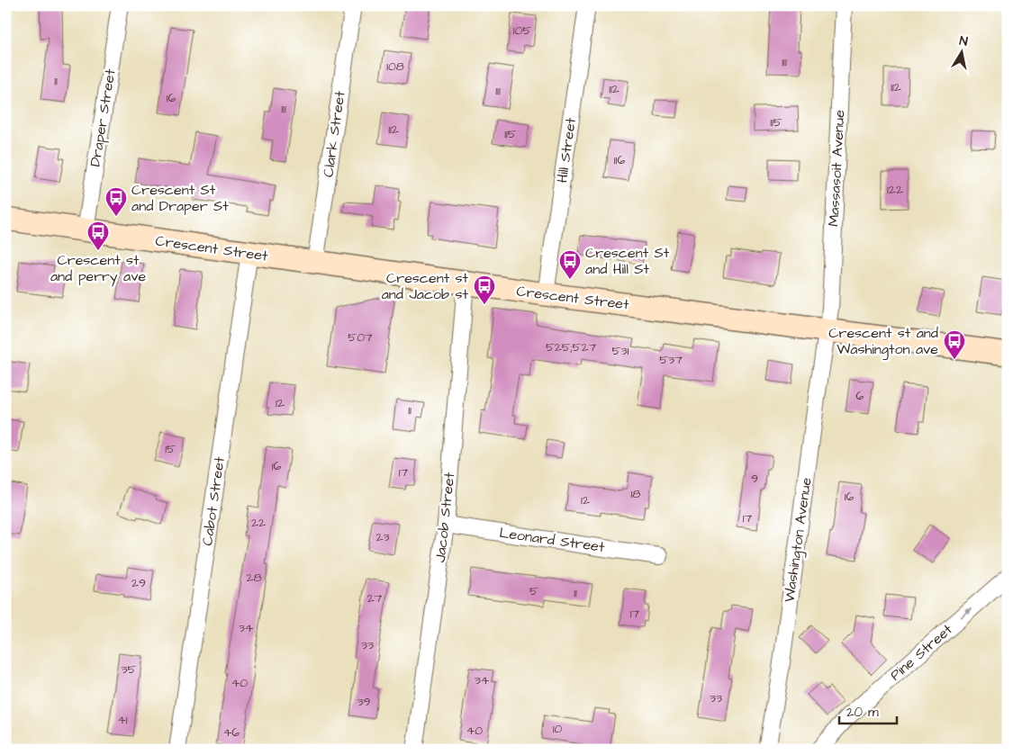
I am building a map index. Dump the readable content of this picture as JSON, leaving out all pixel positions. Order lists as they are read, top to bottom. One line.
{"streets":{"main road":["Crescent Street"],"street":["Draper Street","Clark Street","Hill Street","Massasoit Avenue","Cabot Street","Jacob Street","Leonard Street","Washington Avenue","Pine Street"]},"crossings":[["Draper Street","Crescent Street"],["Clark Street","Crescent Street"],["Hill Street","Crescent Street"],["Massasoit Avenue","Crescent Street"],["Massasoit Avenue","Washington Avenue"],["Crescent Street","Cabot Street"],["Crescent Street","Jacob Street"],["Crescent Street","Washington Avenue"],["Jacob Street","Leonard Street"]],"one_way":["Pine Street"],"places":{"bus stop":["Crescent St and Draper St","Crescent st and perry ave","Crescent St and Hill St","Crescent st and Jacob st","Crescent st and Washington ave"]},"house_numbers":["105","111","108","11","112","112","111","16","111","115","112","115","116","122","507","525;527","531","537","6","12","11","15","16","17","9","18","16","12","17","22","23","28","29","5","11","27","17","34","33","35","34","40","33","39","41","10","40","46"],"scale_bar":"20 m","north":"top"}
